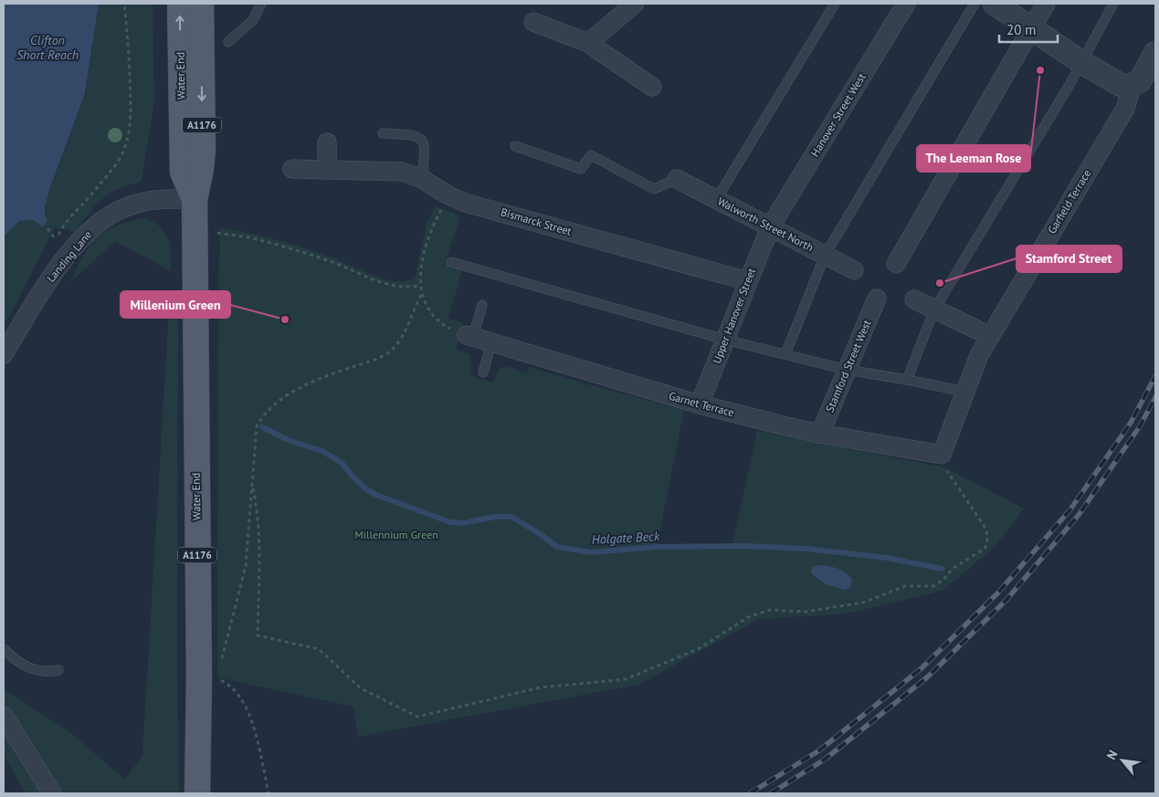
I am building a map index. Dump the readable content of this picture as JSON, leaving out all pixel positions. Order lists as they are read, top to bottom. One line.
{"streets":{"main road":["Water End","A1176"],"street":["Hanover Street West","Garfield Terrace","Bismarck Street","Walworth Street North","Landing Lane","Upper Hanover Street","Stamford Street West","Garnet Terrace"]},"crossings":[["Water End","Landing Lane"],["Hanover Street West","Walworth Street North"],["Hanover Street West","Upper Hanover Street"],["Garfield Terrace","Garnet Terrace"],["Bismarck Street","Upper Hanover Street"],["Walworth Street North","Upper Hanover Street"],["Upper Hanover Street","Garnet Terrace"],["Stamford Street West","Garnet Terrace"]],"water":["Clifton Short Reach","Holgate Beck"],"parks":["Millennium Green"],"places":["The Leeman Rose","Stamford Street","Millenium Green"],"scale_bar":"20 m","north":"top left"}
